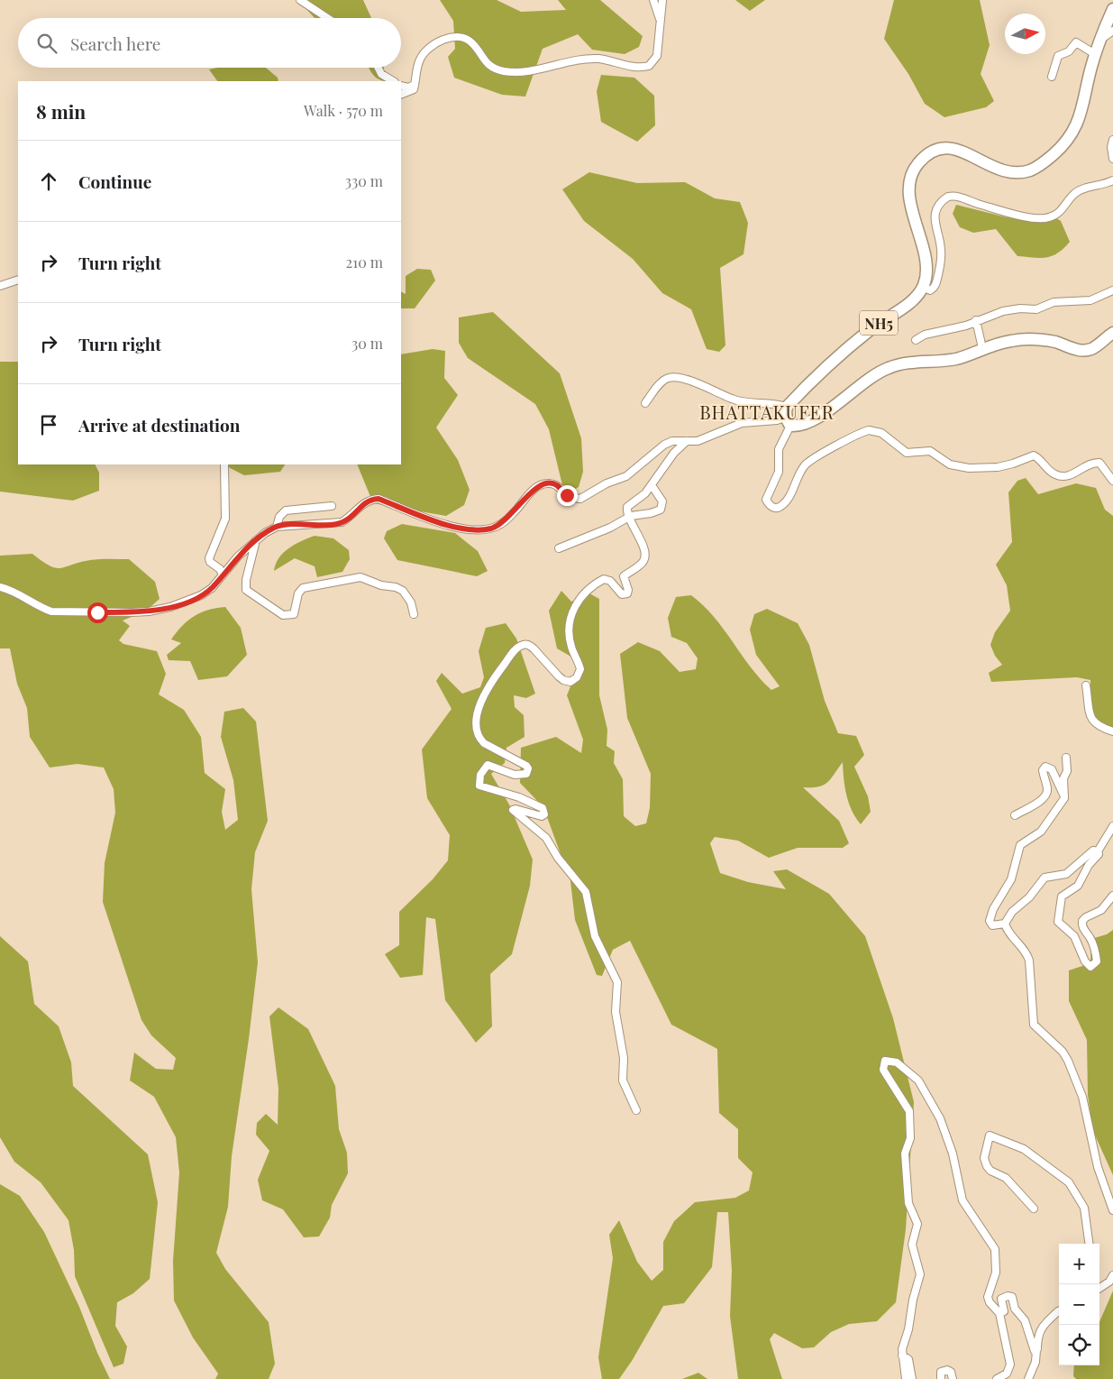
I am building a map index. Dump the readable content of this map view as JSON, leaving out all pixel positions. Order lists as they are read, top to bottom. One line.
{"streets":{"highway":["NH5"]},"districts":["BHATTAKUFER"],"north":"right","page":{"search":"Search here","heading":["8 min","Walk · 570 m"],"list":[["Continue","330 m"],["Turn right","210 m"],["Turn right","30 m"],"Arrive at destination"],"map_buttons":["+","−"]}}
